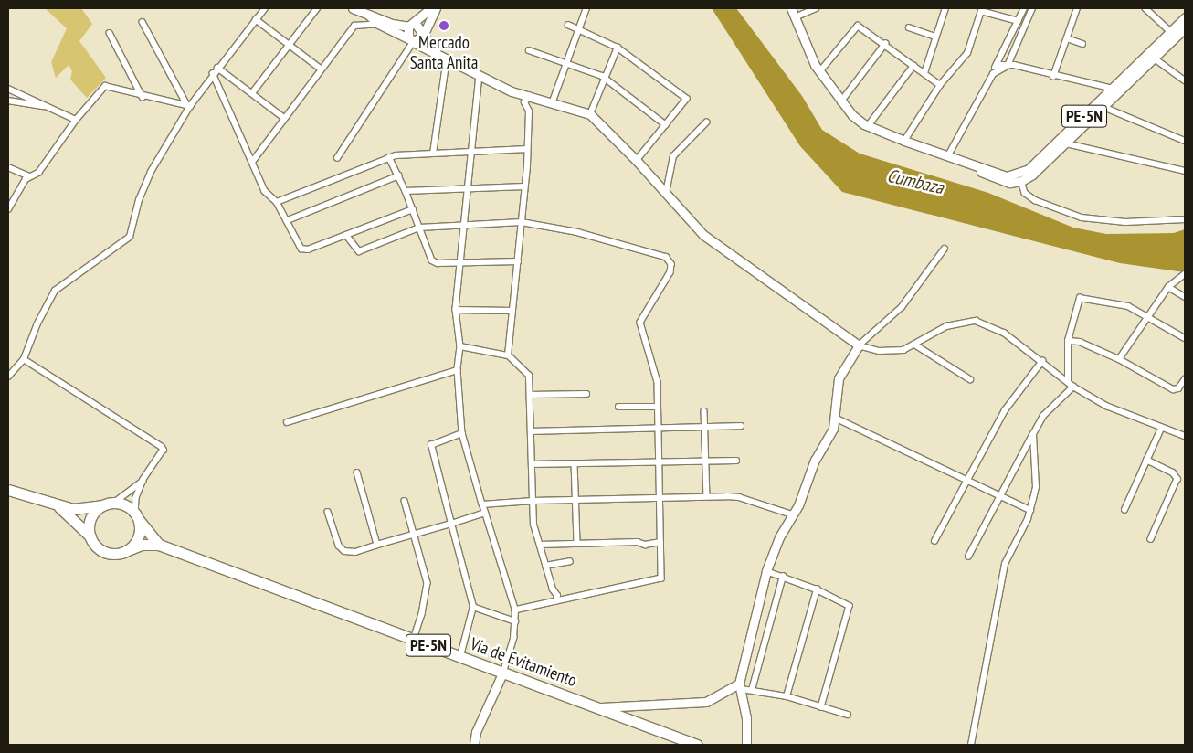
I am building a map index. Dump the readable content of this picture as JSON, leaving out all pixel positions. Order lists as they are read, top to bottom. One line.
{"streets":{"highway":["PE-5N","Vía de Evitamiento"]},"water":["Cumbaza"],"places":["Mercado Santa Anita"]}
